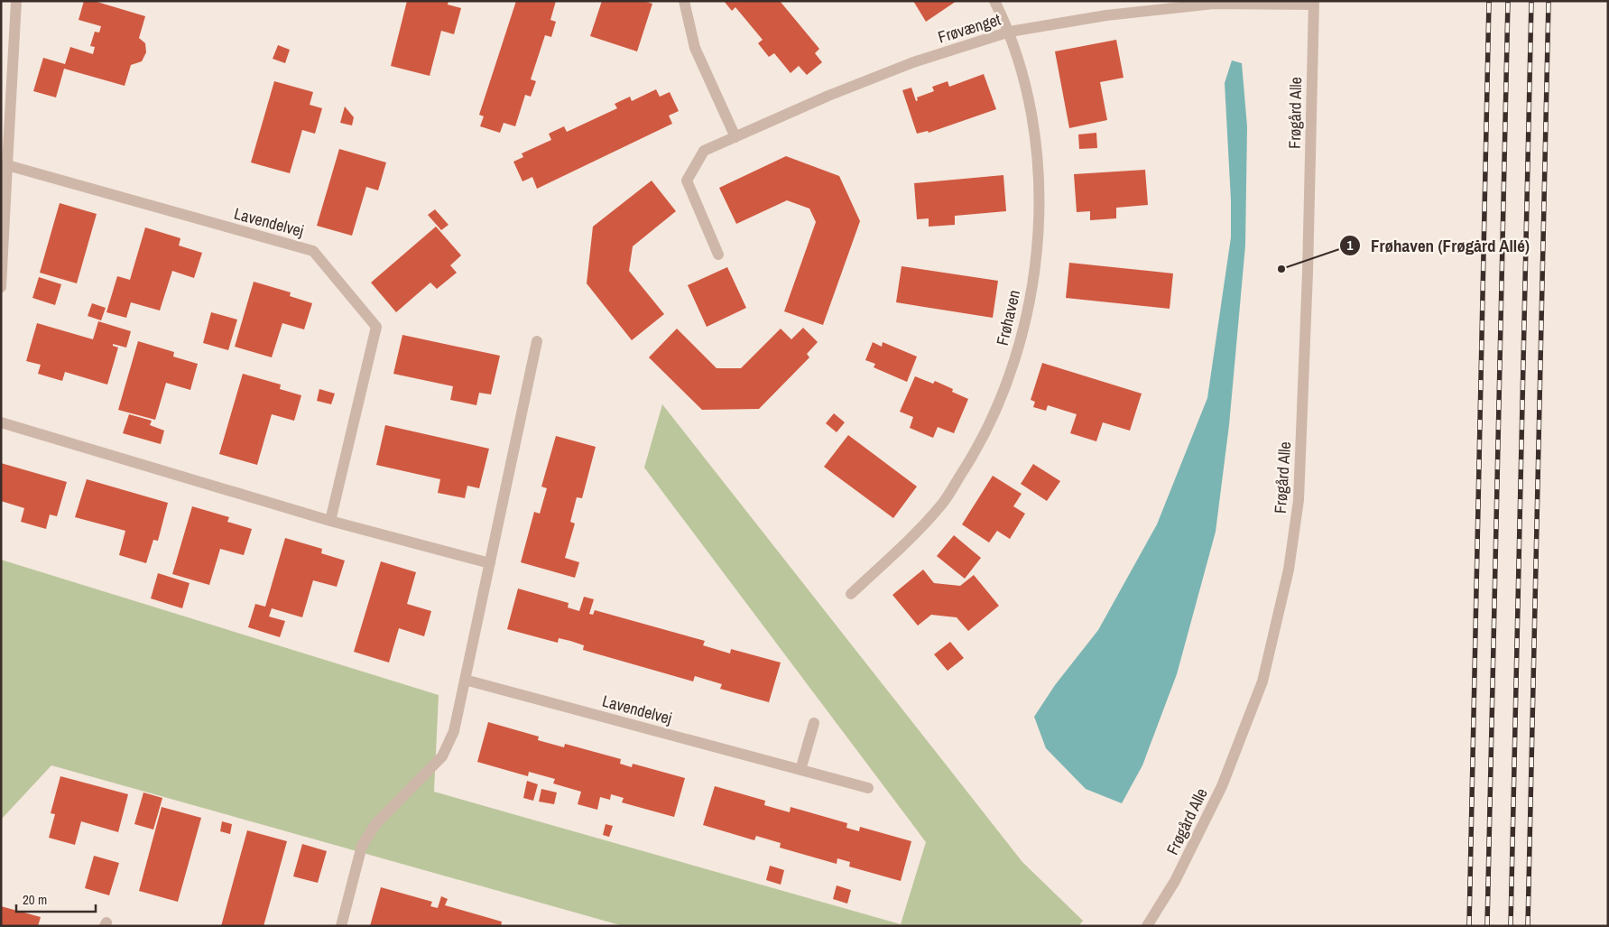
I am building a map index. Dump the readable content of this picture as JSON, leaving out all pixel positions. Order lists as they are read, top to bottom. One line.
{"streets":{"street":["Frøvænget","Frøgård Alle","Lavendelvej","Frøhaven"]},"crossings":[["Frøvænget","Frøgård Alle"],["Frøvænget","Frøhaven"]],"places":["Frøhaven (Frøgård Allé)"],"scale_bar":"20 m"}
